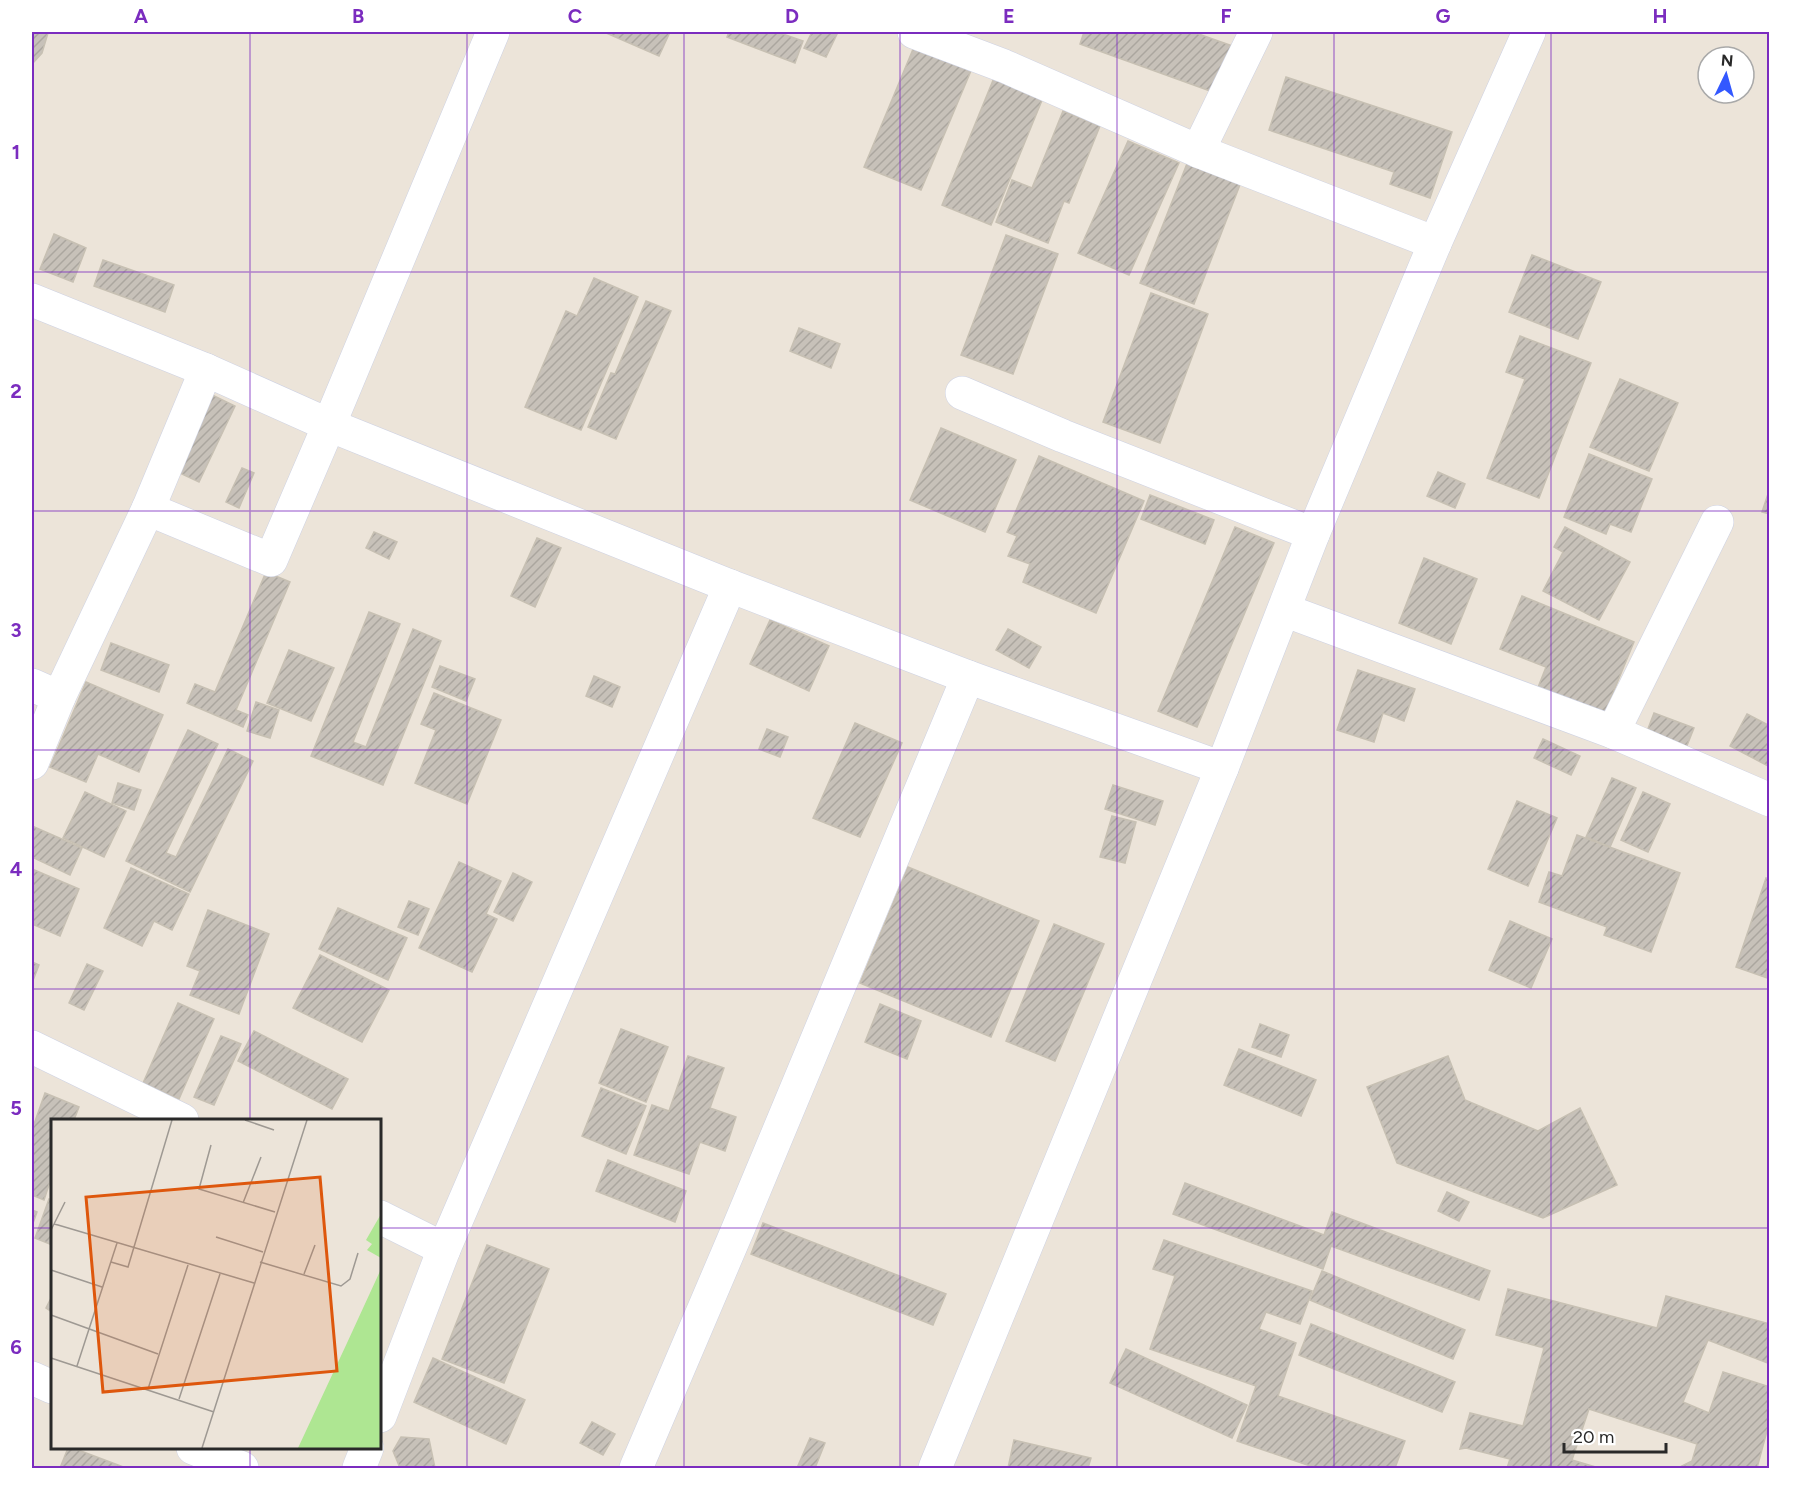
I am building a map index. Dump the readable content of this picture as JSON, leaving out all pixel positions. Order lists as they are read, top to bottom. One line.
{"scale_bar":"20 m","north":"top","grid":{"columns":["A","B","C","D","E","F","G","H"],"rows":["1","2","3","4","5","6"]}}
